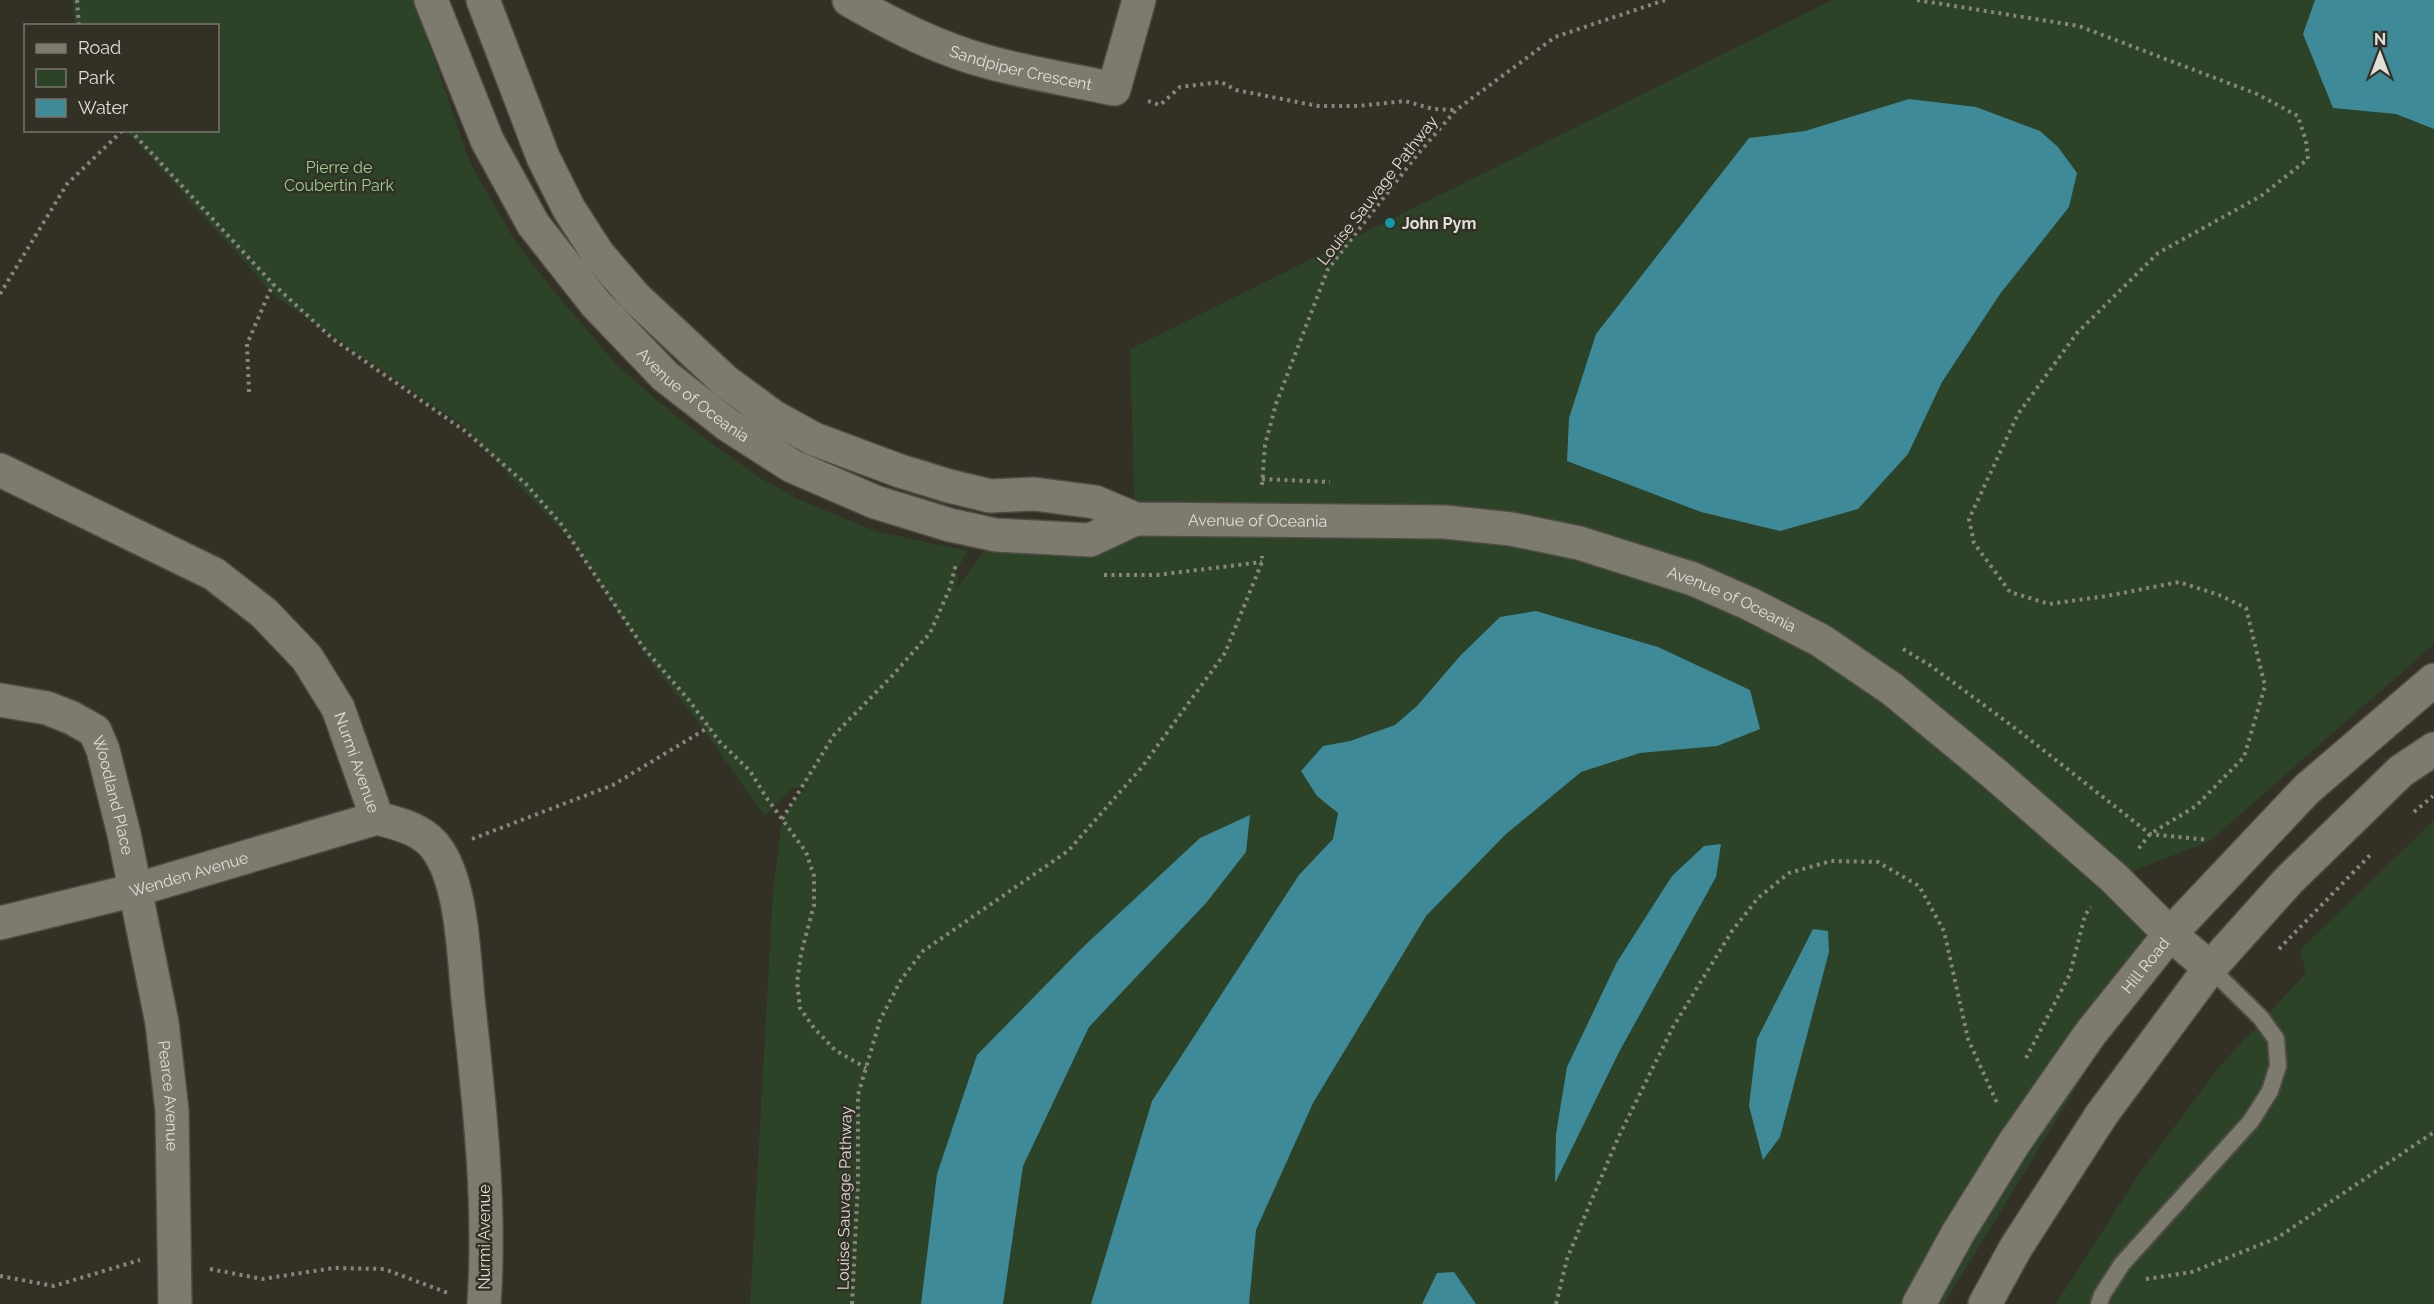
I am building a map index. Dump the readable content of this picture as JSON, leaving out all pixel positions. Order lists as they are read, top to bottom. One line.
{"streets":{"street":["Sandpiper Crescent","Avenue of Oceania","Nurmi Avenue","Woodland Place","Wenden Avenue","Hill Road","Pearce Avenue"],"path":["Louise Sauvage Pathway"]},"crossings":[["Avenue of Oceania","Hill Road"],["Nurmi Avenue","Wenden Avenue"],["Woodland Place","Wenden Avenue"],["Woodland Place","Pearce Avenue"],["Wenden Avenue","Pearce Avenue"]],"parks":["Pierre de Coubertin Park"],"places":["John Pym"],"legend":["Road","Park","Water"],"north":"top"}
